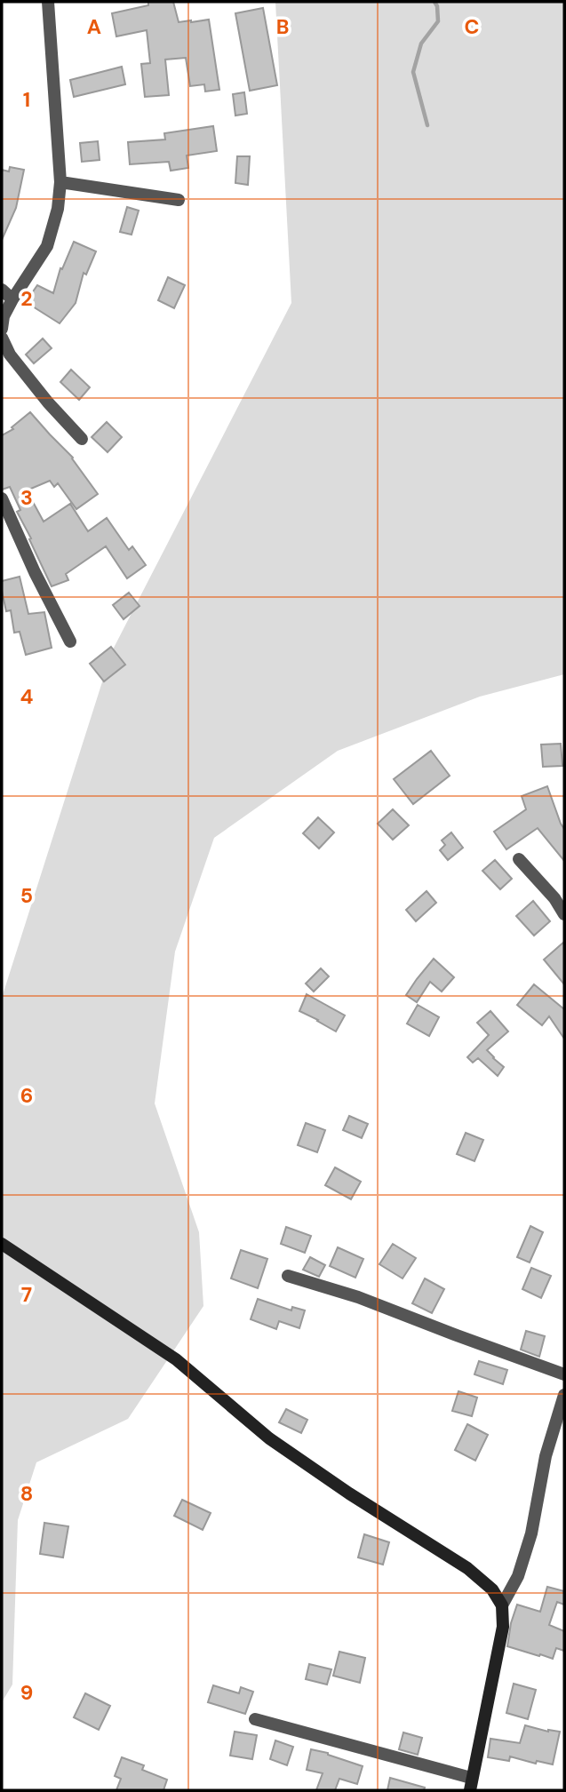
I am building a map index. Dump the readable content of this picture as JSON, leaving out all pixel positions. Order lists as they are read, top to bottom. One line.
{"grid":{"columns":["A","B","C"],"rows":["1","2","3","4","5","6","7","8","9"]}}
